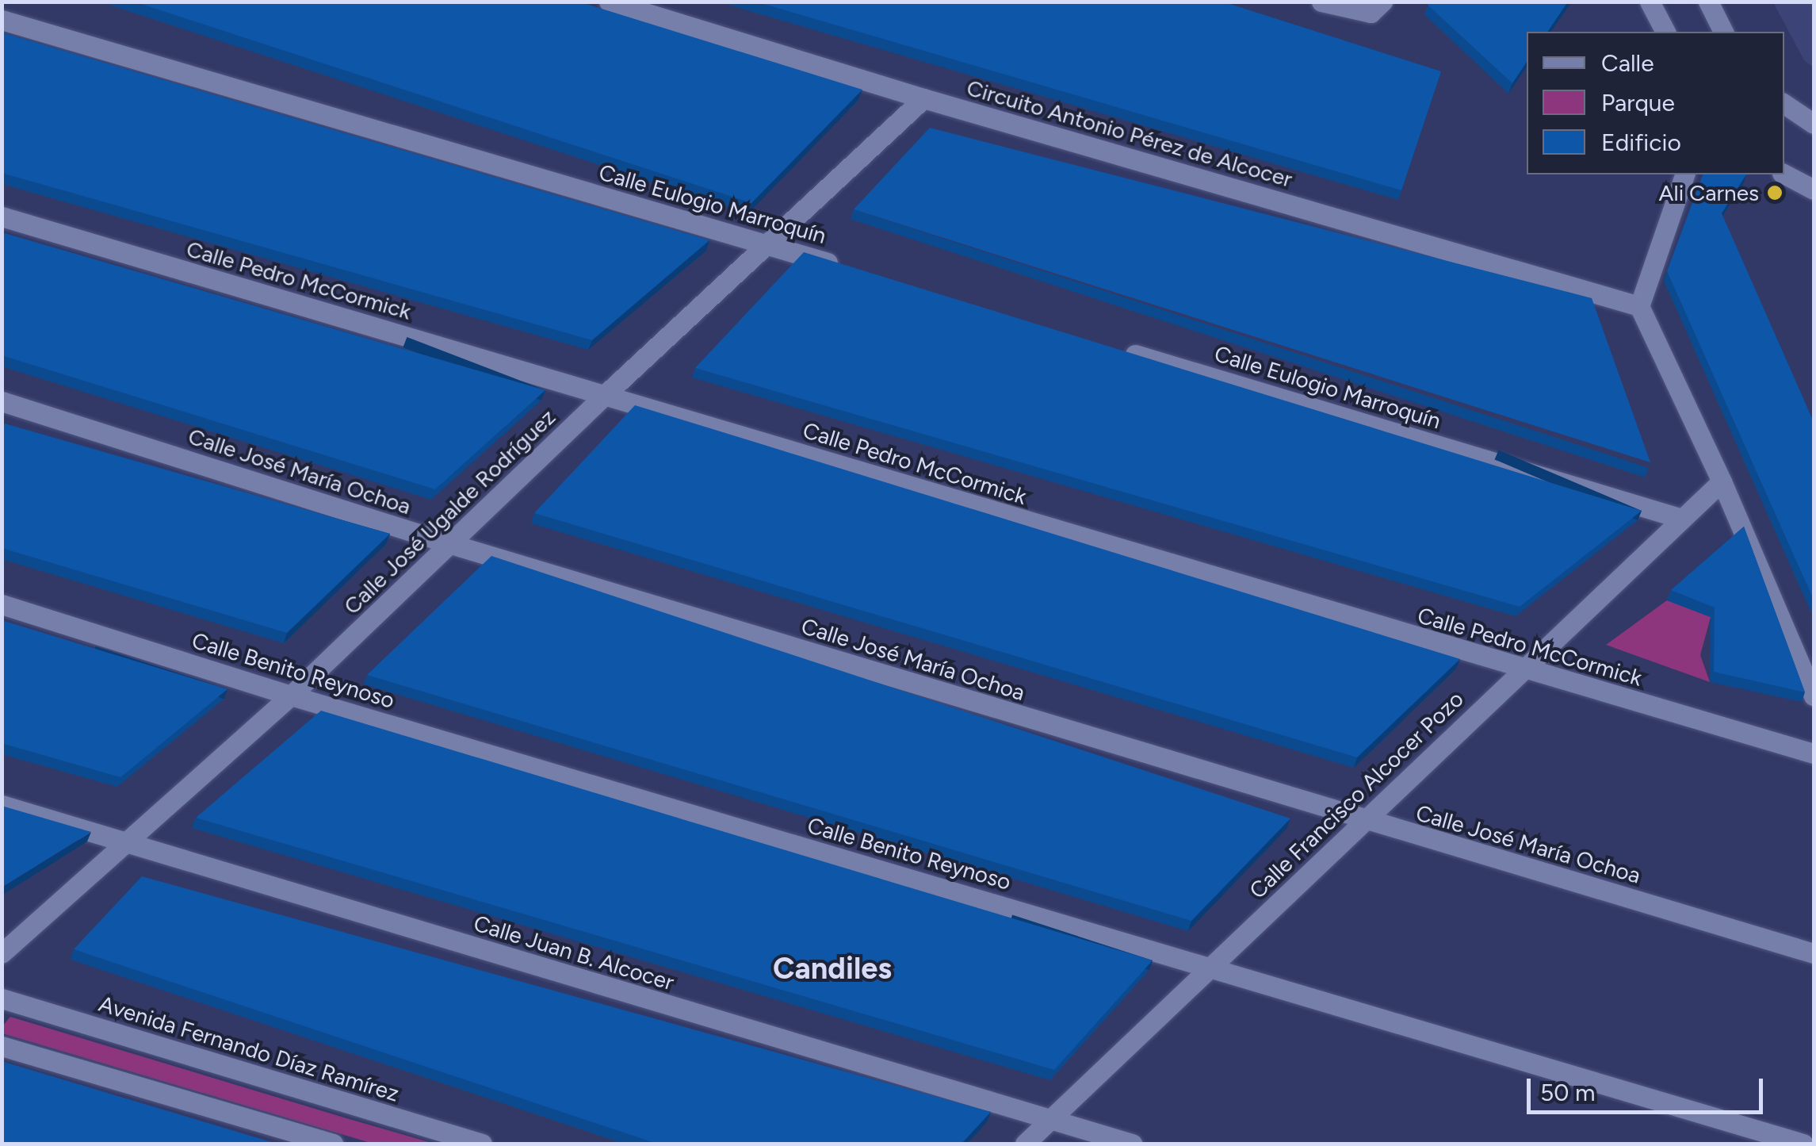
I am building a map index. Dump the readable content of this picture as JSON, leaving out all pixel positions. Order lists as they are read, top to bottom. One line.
{"streets":{"street":["Circuito Antonio Pérez de Alcocer","Calle Eulogio Marroquín","Calle Pedro McCormick","Calle José María Ochoa","Calle José Ugalde Rodríguez","Calle Benito Reynoso","Calle Francisco Alcocer Pozo","Calle Juan B. Alcocer","Avenida Fernando Díaz Ramírez"]},"crossings":[["Circuito Antonio Pérez de Alcocer","Calle José Ugalde Rodríguez"],["Calle Eulogio Marroquín","Calle José Ugalde Rodríguez"],["Calle Eulogio Marroquín","Calle Francisco Alcocer Pozo"],["Calle Pedro McCormick","Calle José Ugalde Rodríguez"],["Calle Pedro McCormick","Calle Francisco Alcocer Pozo"],["Calle José María Ochoa","Calle José Ugalde Rodríguez"],["Calle José María Ochoa","Calle Francisco Alcocer Pozo"],["Calle José Ugalde Rodríguez","Calle Benito Reynoso"],["Calle José Ugalde Rodríguez","Calle Juan B. Alcocer"],["Calle Benito Reynoso","Calle Francisco Alcocer Pozo"],["Calle Francisco Alcocer Pozo","Calle Juan B. Alcocer"]],"districts":["Candiles"],"places":["Ali Carnes"],"legend":["Calle","Parque","Edificio"],"scale_bar":"50 m"}
